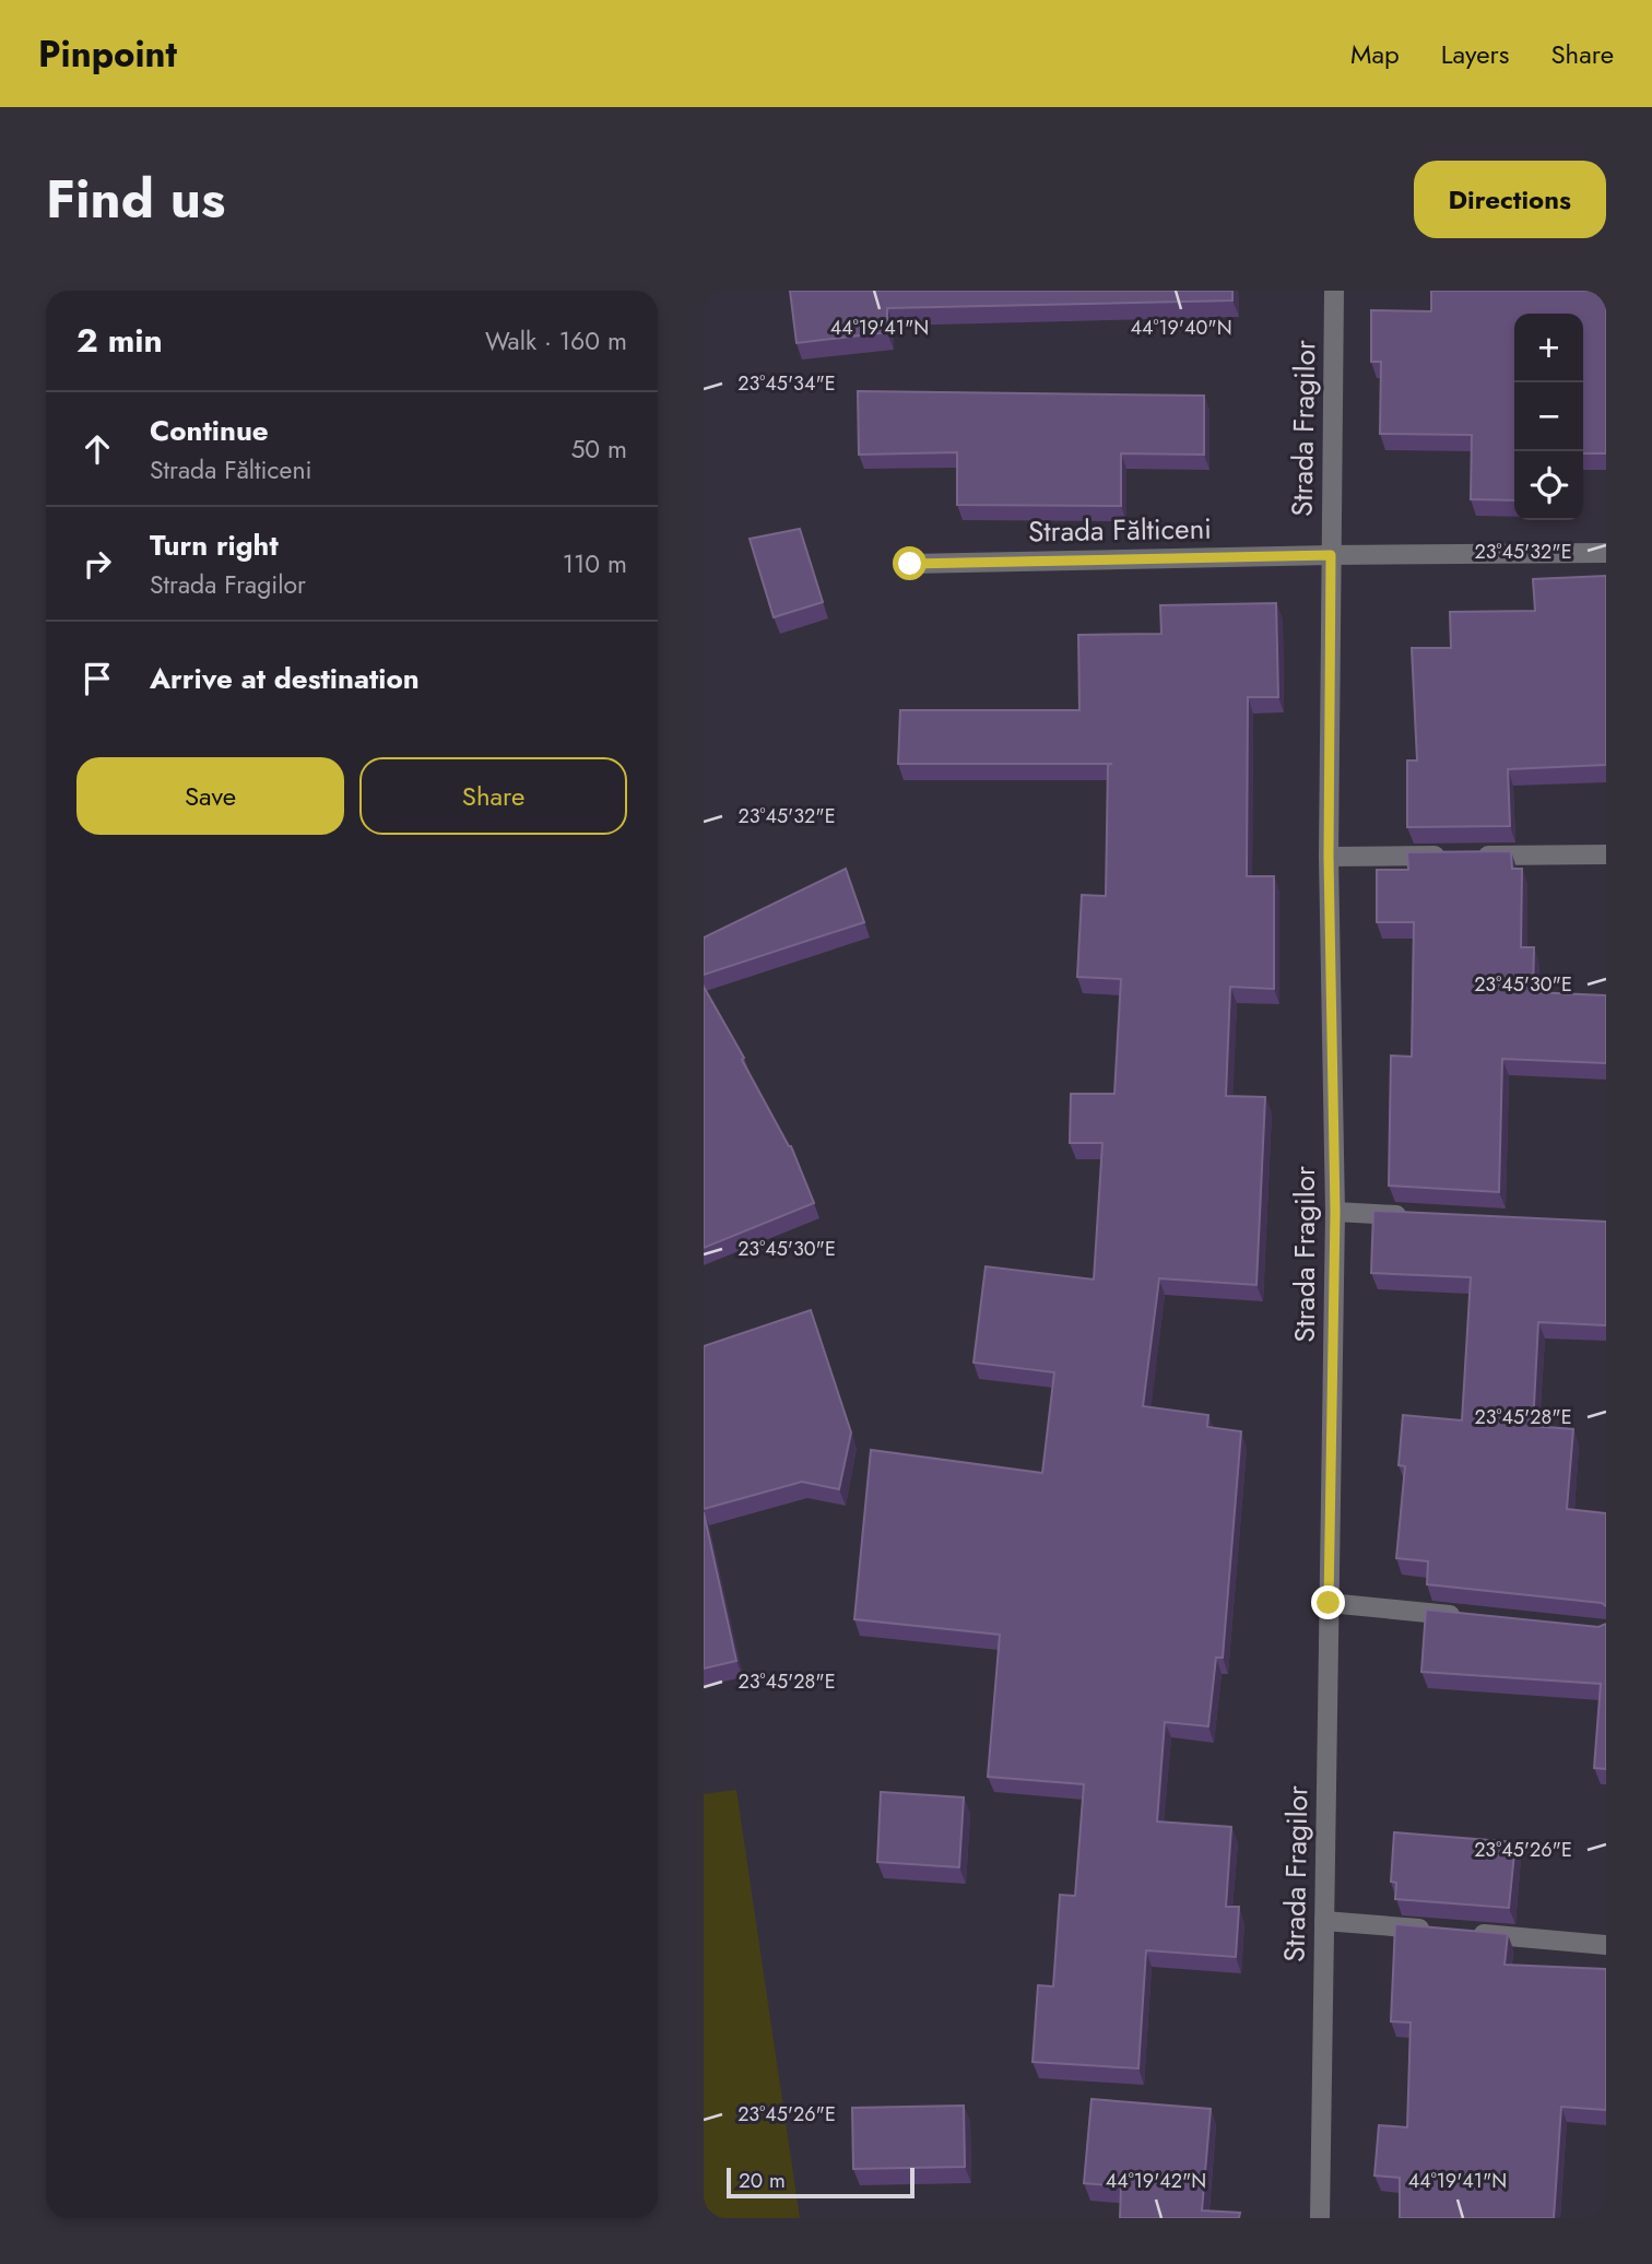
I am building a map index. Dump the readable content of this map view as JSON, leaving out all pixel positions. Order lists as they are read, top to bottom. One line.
{"streets":{"street":["Strada Fragilor","Strada Fălticeni"]},"crossings":[["Strada Fragilor","Strada Fălticeni"]],"scale_bar":"20 m","page":{"header":"Pinpoint","nav":["Map","Layers","Share"],"title":"Find us","buttons":["Directions",["Save","Share"]],"heading":["2 min","Walk · 160 m"],"map_buttons":["+","−"],"list":[["Continue","Strada Fălticeni","50 m"],["Turn right","Strada Fragilor","110 m"],"Arrive at destination"],"scale":"20 m"},"coordinates":["44°19'41\"N","44°19'40\"N","23°45'34\"E","23°45'32\"E","23°45'30\"E","23°45'28\"E","23°45'26\"E","44°19'42\"N"]}
